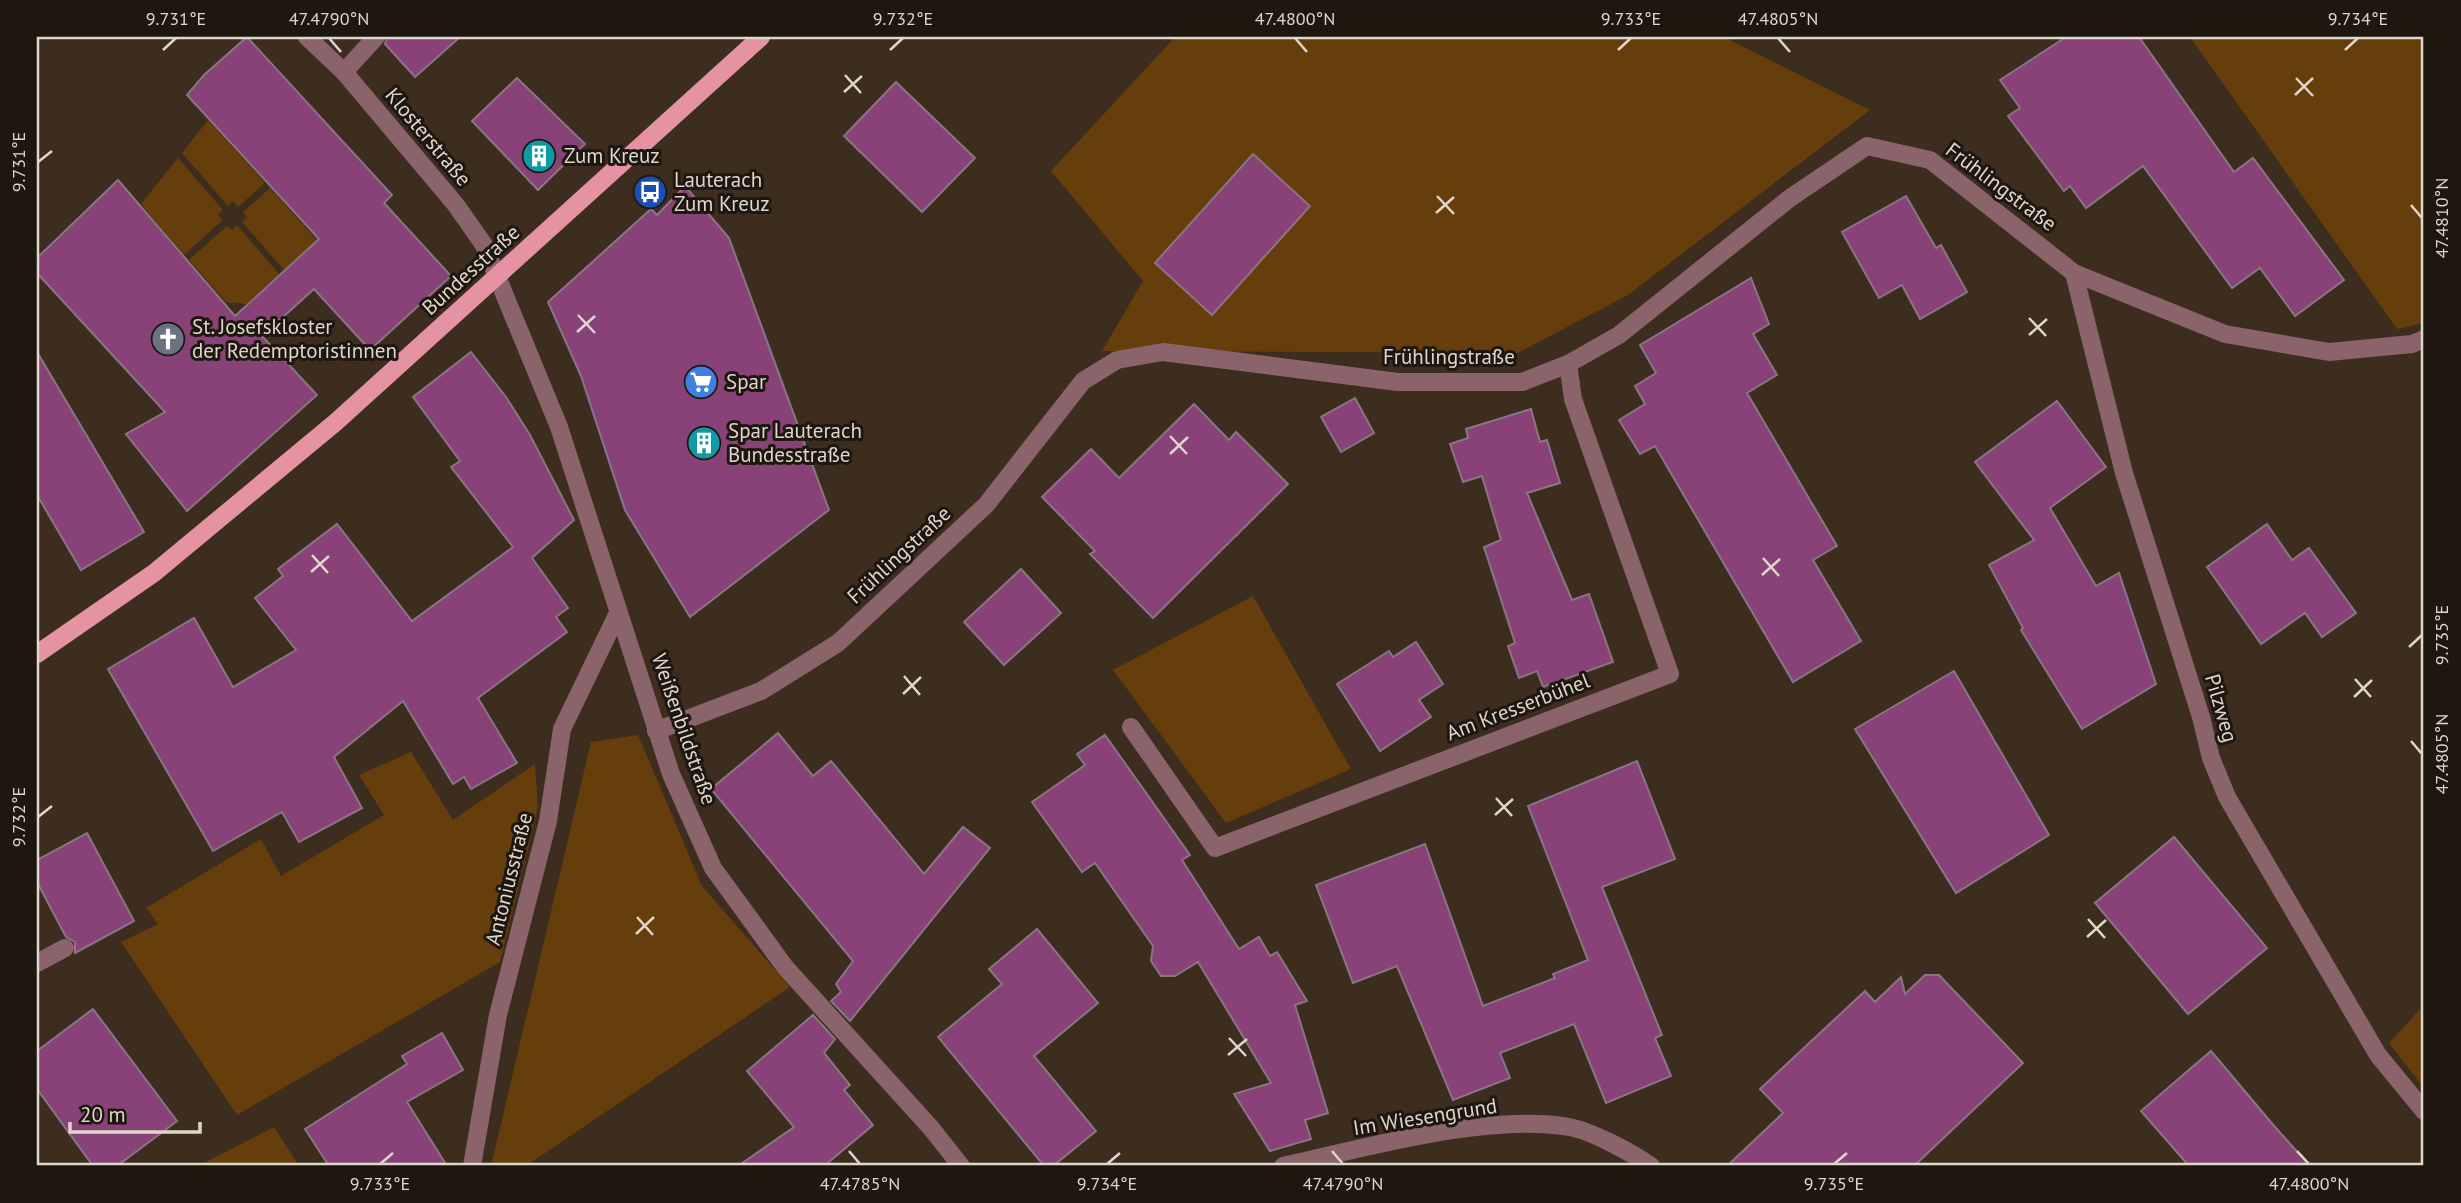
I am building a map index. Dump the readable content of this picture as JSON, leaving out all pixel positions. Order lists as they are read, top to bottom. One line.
{"streets":{"main road":["Bundesstraße"],"street":["Klosterstraße","Frühlingstraße","Am Kresserbühel","Pilzweg","Weißenbildstraße","Antoniusstraße","Im Wiesengrund"]},"crossings":[["Klosterstraße","Bundesstraße"],["Klosterstraße","Weißenbildstraße"],["Frühlingstraße","Am Kresserbühel"],["Frühlingstraße","Pilzweg"],["Frühlingstraße","Weißenbildstraße"],["Bundesstraße","Weißenbildstraße"],["Weißenbildstraße","Antoniusstraße"]],"places":{"building":["Zum Kreuz","Spar Lauterach Bundesstraße"],"bus stop":["Lauterach Zum Kreuz"],"church":["St. Josefskloster der Redemptoristinnen"],"supermarket":["Spar"]},"scale_bar":"20 m","coordinates":["9.731°E","47.4790°N","9.732°E","47.4800°N","9.733°E","47.4805°N","9.734°E","47.4810°N","9.735°E","47.4785°N"]}
